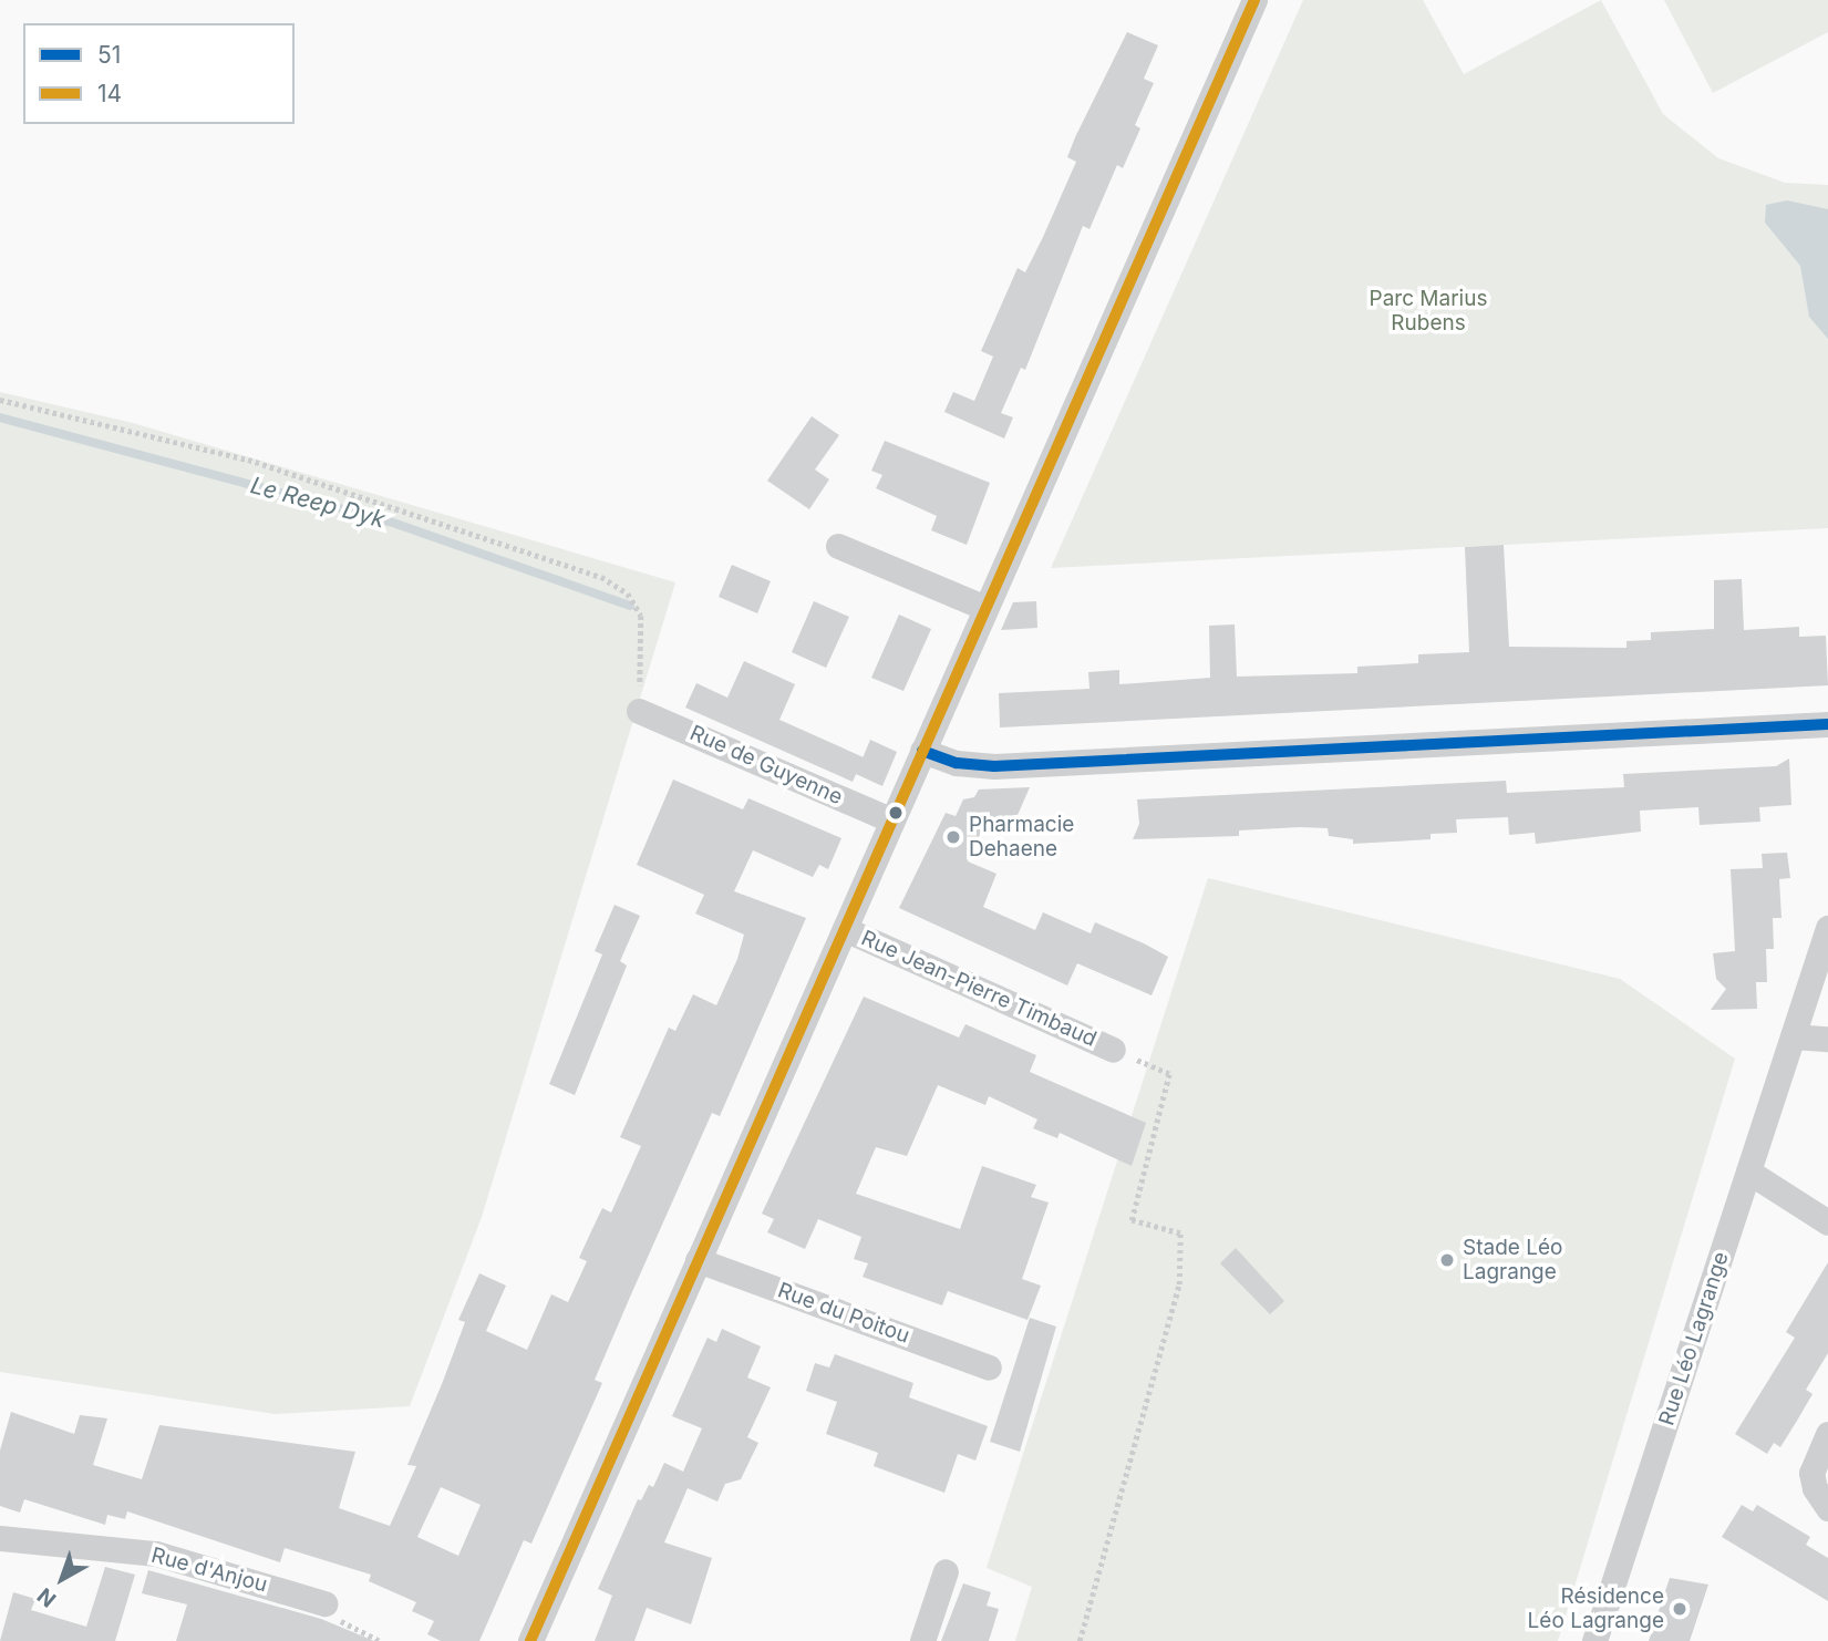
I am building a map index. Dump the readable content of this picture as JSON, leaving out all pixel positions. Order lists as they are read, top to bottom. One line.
{"streets":{"street":["Rue de Guyenne","Rue Jean-Pierre Timbaud","Rue du Poitou","Rue Léo Lagrange","Rue d'Anjou"]},"water":["Le Reep Dyk"],"parks":["Parc Marius Rubens"],"places":["Pharmacie Dehaene","Stade Léo Lagrange","Résidence Léo Lagrange"],"lines":["transit line 14","transit line 51"],"legend":["51","14"],"north":"bottom left"}
